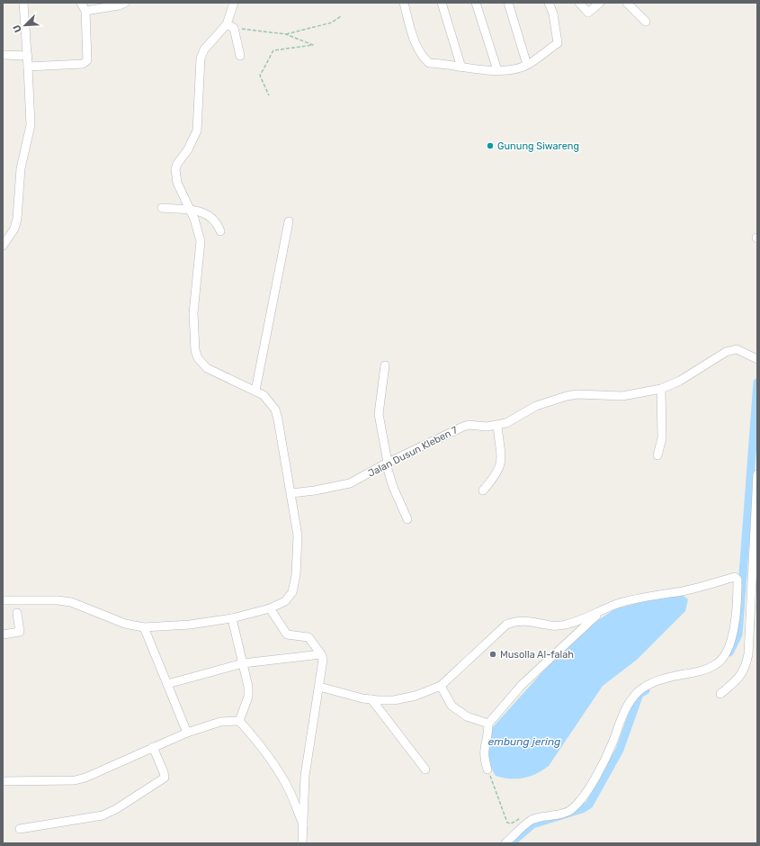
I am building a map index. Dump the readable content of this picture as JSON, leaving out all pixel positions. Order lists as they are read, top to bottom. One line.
{"streets":{"street":["Jalan Dusun Kleben 7"]},"water":["embung jering"],"places":["Gunung Siwareng","Musolla Al-falah"],"north":"bottom left"}
